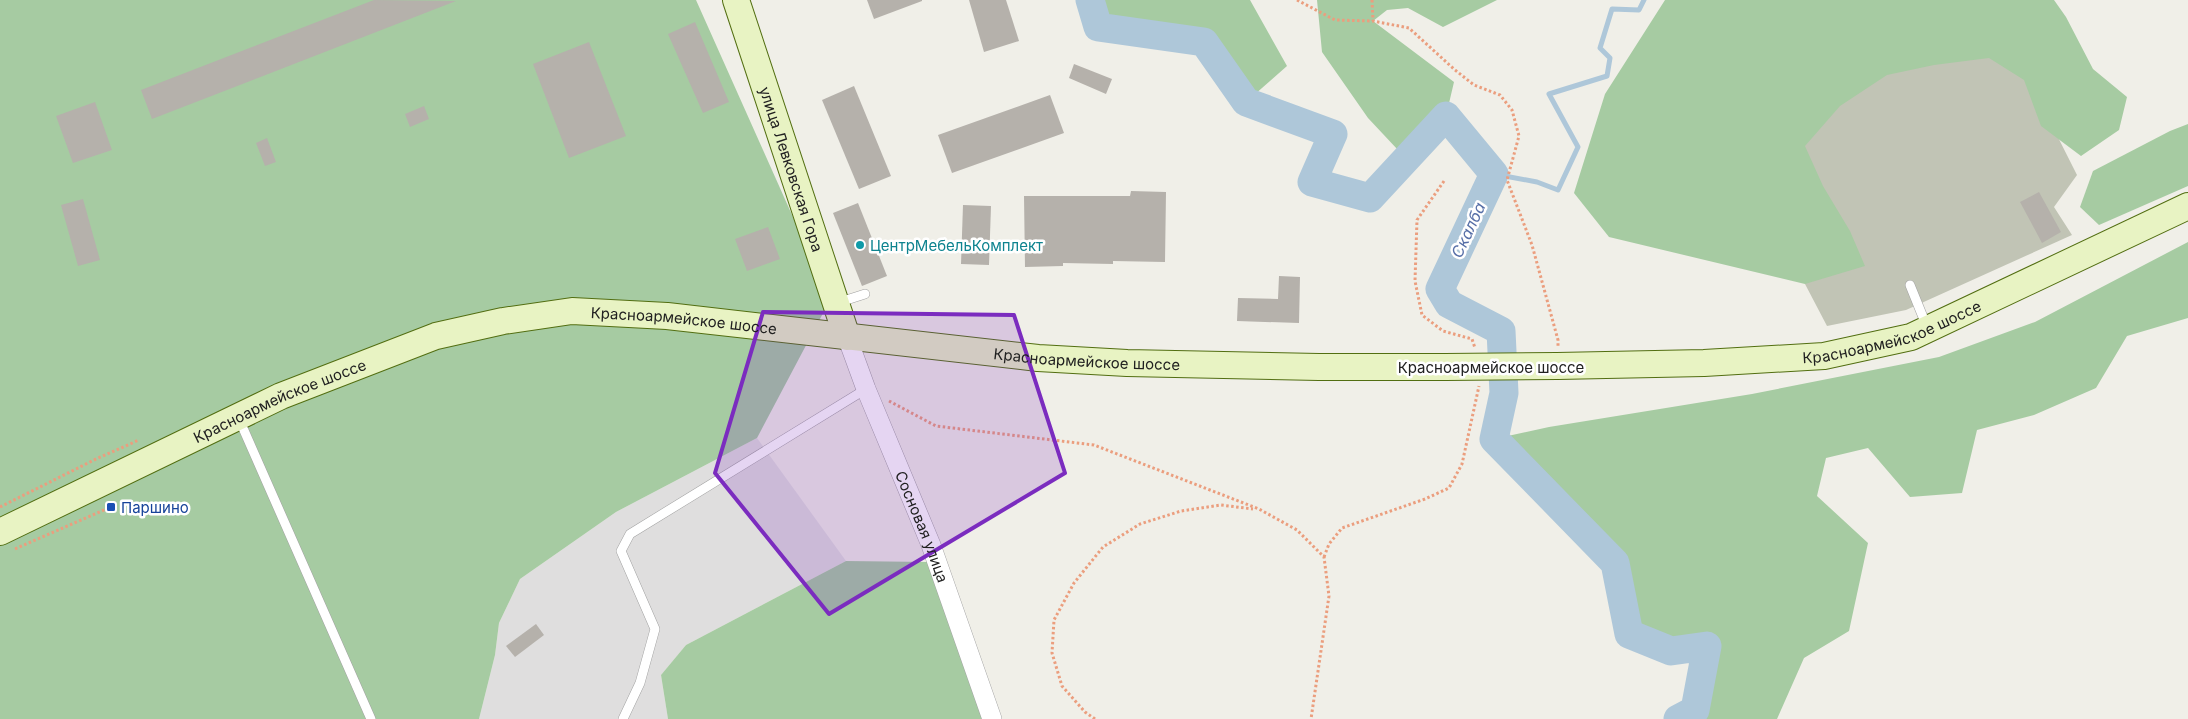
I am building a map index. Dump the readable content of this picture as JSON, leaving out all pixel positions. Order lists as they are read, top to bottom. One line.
{"streets":{"main road":["улица Левковская Гора","Красноармейское шоссе"],"street":["Сосновая улица"]},"crossings":[["улица Левковская Гора","Красноармейское шоссе"],["улица Левковская Гора","Сосновая улица"],["Красноармейское шоссе","Сосновая улица"]],"water":["Скалба"],"places":{"other":["ЦентрМебельКомплект"],"transit":["Паршино"]}}
